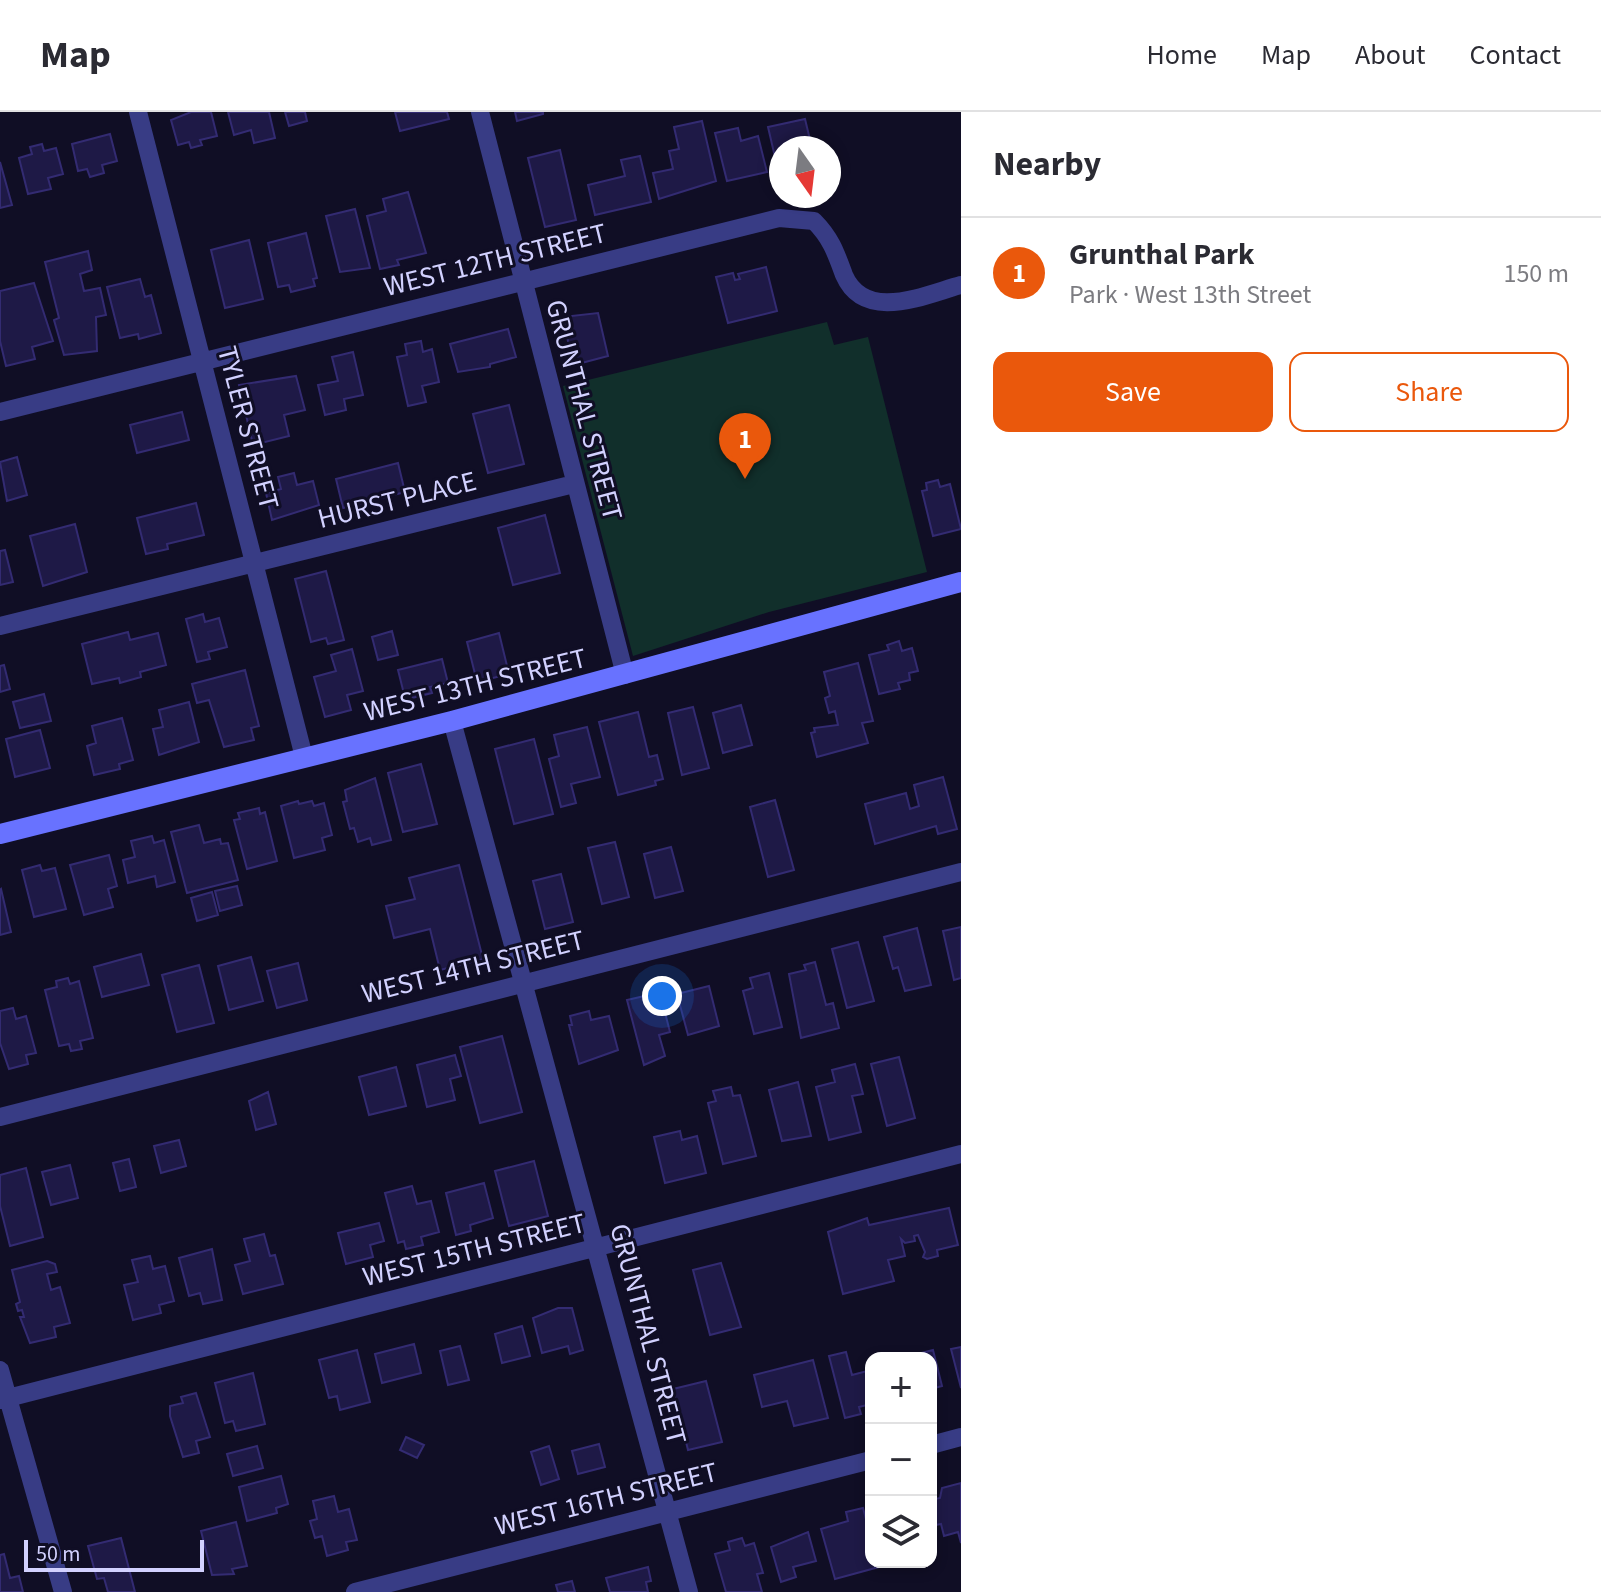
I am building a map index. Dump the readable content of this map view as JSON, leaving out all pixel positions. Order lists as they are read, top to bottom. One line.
{"streets":{"street":["WEST 12TH STREET","GRUNTHAL STREET","TYLER STREET","HURST PLACE","WEST 13TH STREET","WEST 14TH STREET","WEST 15TH STREET","WEST 16TH STREET"]},"crossings":[["WEST 12TH STREET","GRUNTHAL STREET"],["WEST 12TH STREET","TYLER STREET"],["GRUNTHAL STREET","HURST PLACE"],["GRUNTHAL STREET","WEST 13TH STREET"],["GRUNTHAL STREET","WEST 14TH STREET"],["GRUNTHAL STREET","WEST 15TH STREET"],["GRUNTHAL STREET","WEST 16TH STREET"],["TYLER STREET","HURST PLACE"],["TYLER STREET","WEST 13TH STREET"]],"scale_bar":"50 m","north":"bottom","page":{"header":"Map","nav":["Home","Map","About","Contact"],"heading":"Nearby","list":[{"mark":"1","name":"Grunthal Park","note":"Park · West 13th Street","value":"150 m"}],"buttons":["Save","Share"],"pins":"1","map_buttons":["+","−"],"scale":"50 m"}}
